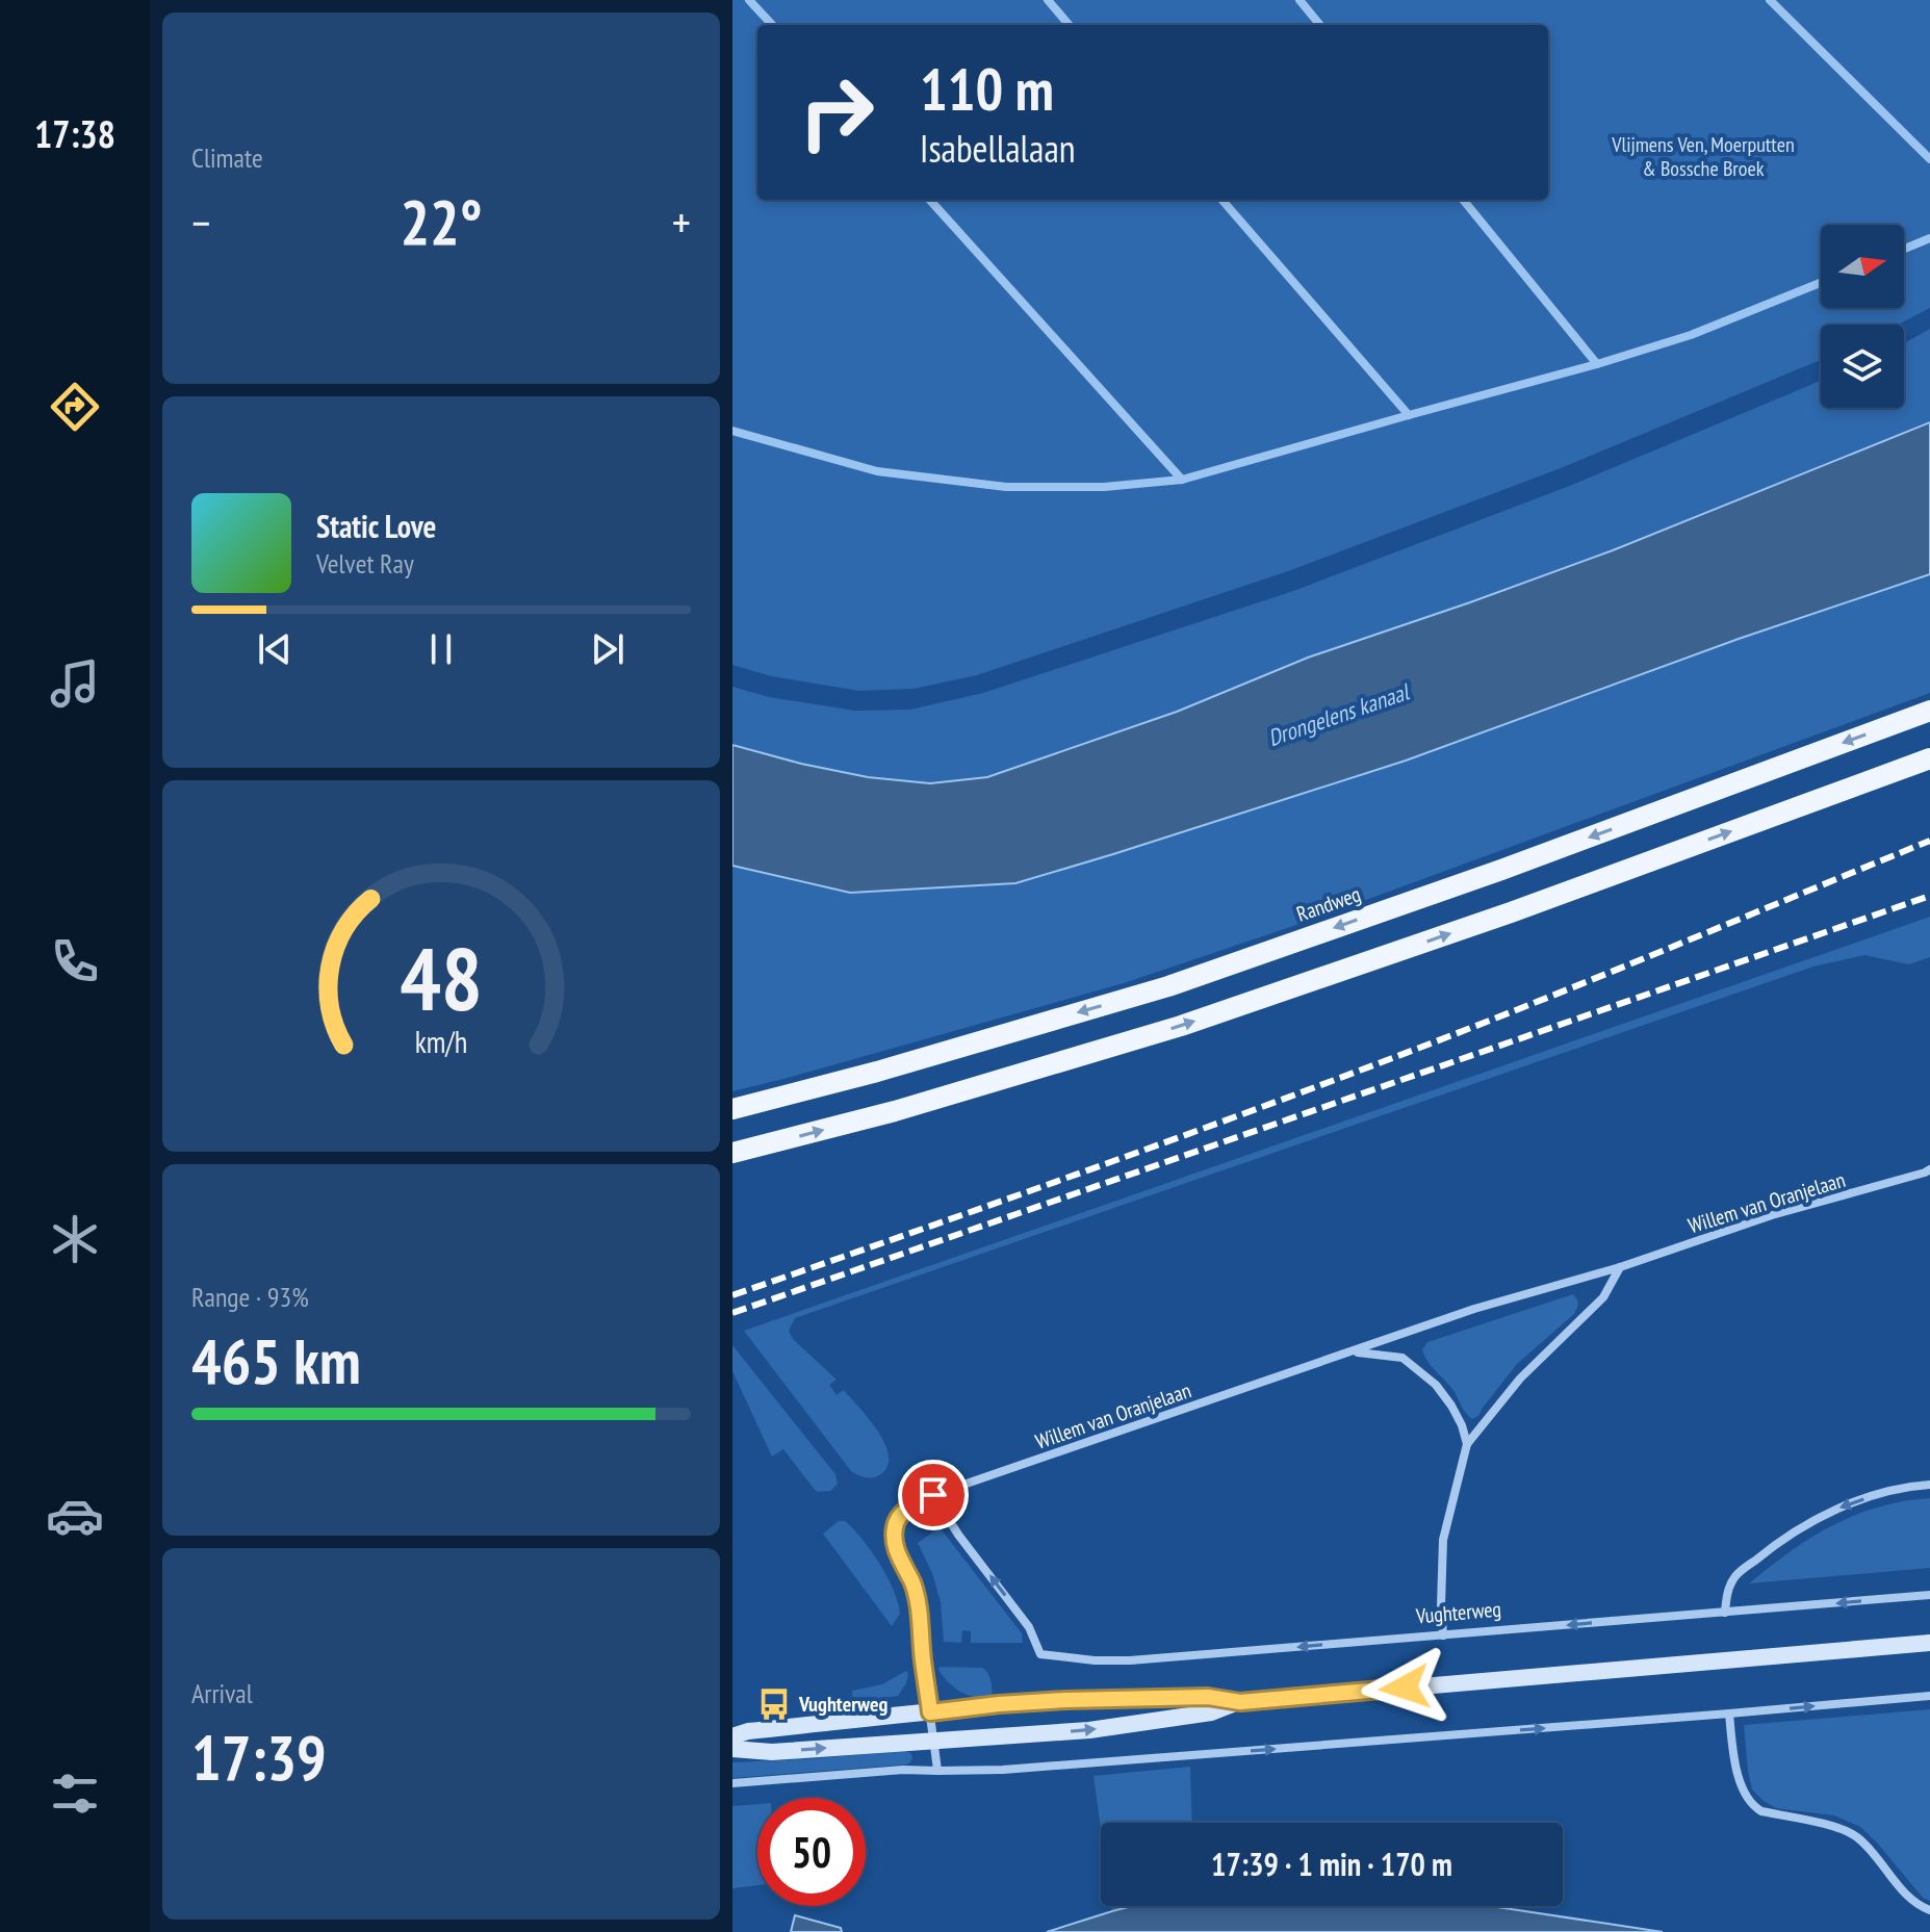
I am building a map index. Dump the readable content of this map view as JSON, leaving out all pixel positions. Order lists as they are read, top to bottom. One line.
{"streets":{"main road":["Randweg"],"street":["Willem van Oranjelaan","Vughterweg"]},"crossings":[["Willem van Oranjelaan","Vughterweg"]],"one_way":["Vughterweg"],"water":["Drongelens kanaal"],"parks":["Vlijmens Ven, Moerputten & Bossche Broek"],"places":{"bus stop":["Vughterweg"]},"north":"right","page":{"tabs":"17:38","tile":["Climate",["Range · 93%","465 km"],["Arrival","17:39"]],"turn":["110 m","Isabellalaan"],"heat":["−","22°","+"],"song":["Static Love","Velvet Ray"],"limit":"50","trip":"17:39 · 1 min · 170 m","gauge":["48","km/h"]}}
